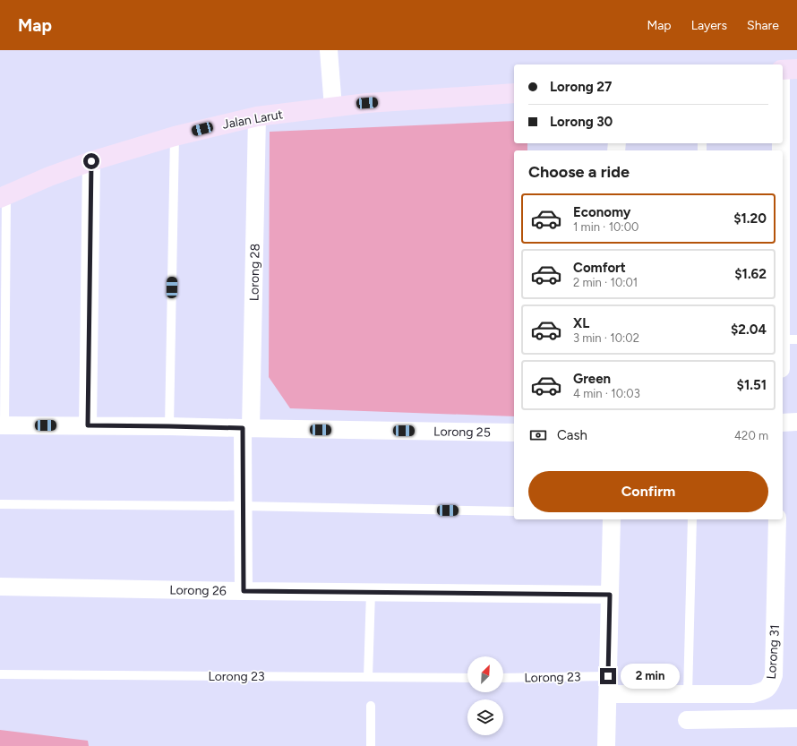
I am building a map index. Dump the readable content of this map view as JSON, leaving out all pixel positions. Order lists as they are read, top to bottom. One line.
{"streets":{"main road":["Jalan Larut"],"street":["Lorong 28","Lorong 25","Lorong 26","Lorong 31"],"lane":["Lorong 23"]},"crossings":[["Jalan Larut","Lorong 28"],["Lorong 28","Lorong 25"],["Lorong 28","Lorong 26"]],"north":"top right","page":{"header":"Map","nav":["Map","Layers","Share"],"banner":["Lorong 27","Lorong 30"],"heading":"Choose a ride","list":[{"name":"Economy","note":"1 min · 10:00","value":"$1.20"},{"name":"Comfort","note":"2 min · 10:01","value":"$1.62"},{"name":"XL","note":"3 min · 10:02","value":"$2.04"},{"name":"Green","note":"4 min · 10:03","value":"$1.51"}],"pay":["Cash","420 m"],"buttons":"Confirm","bubble":"2 min"}}
